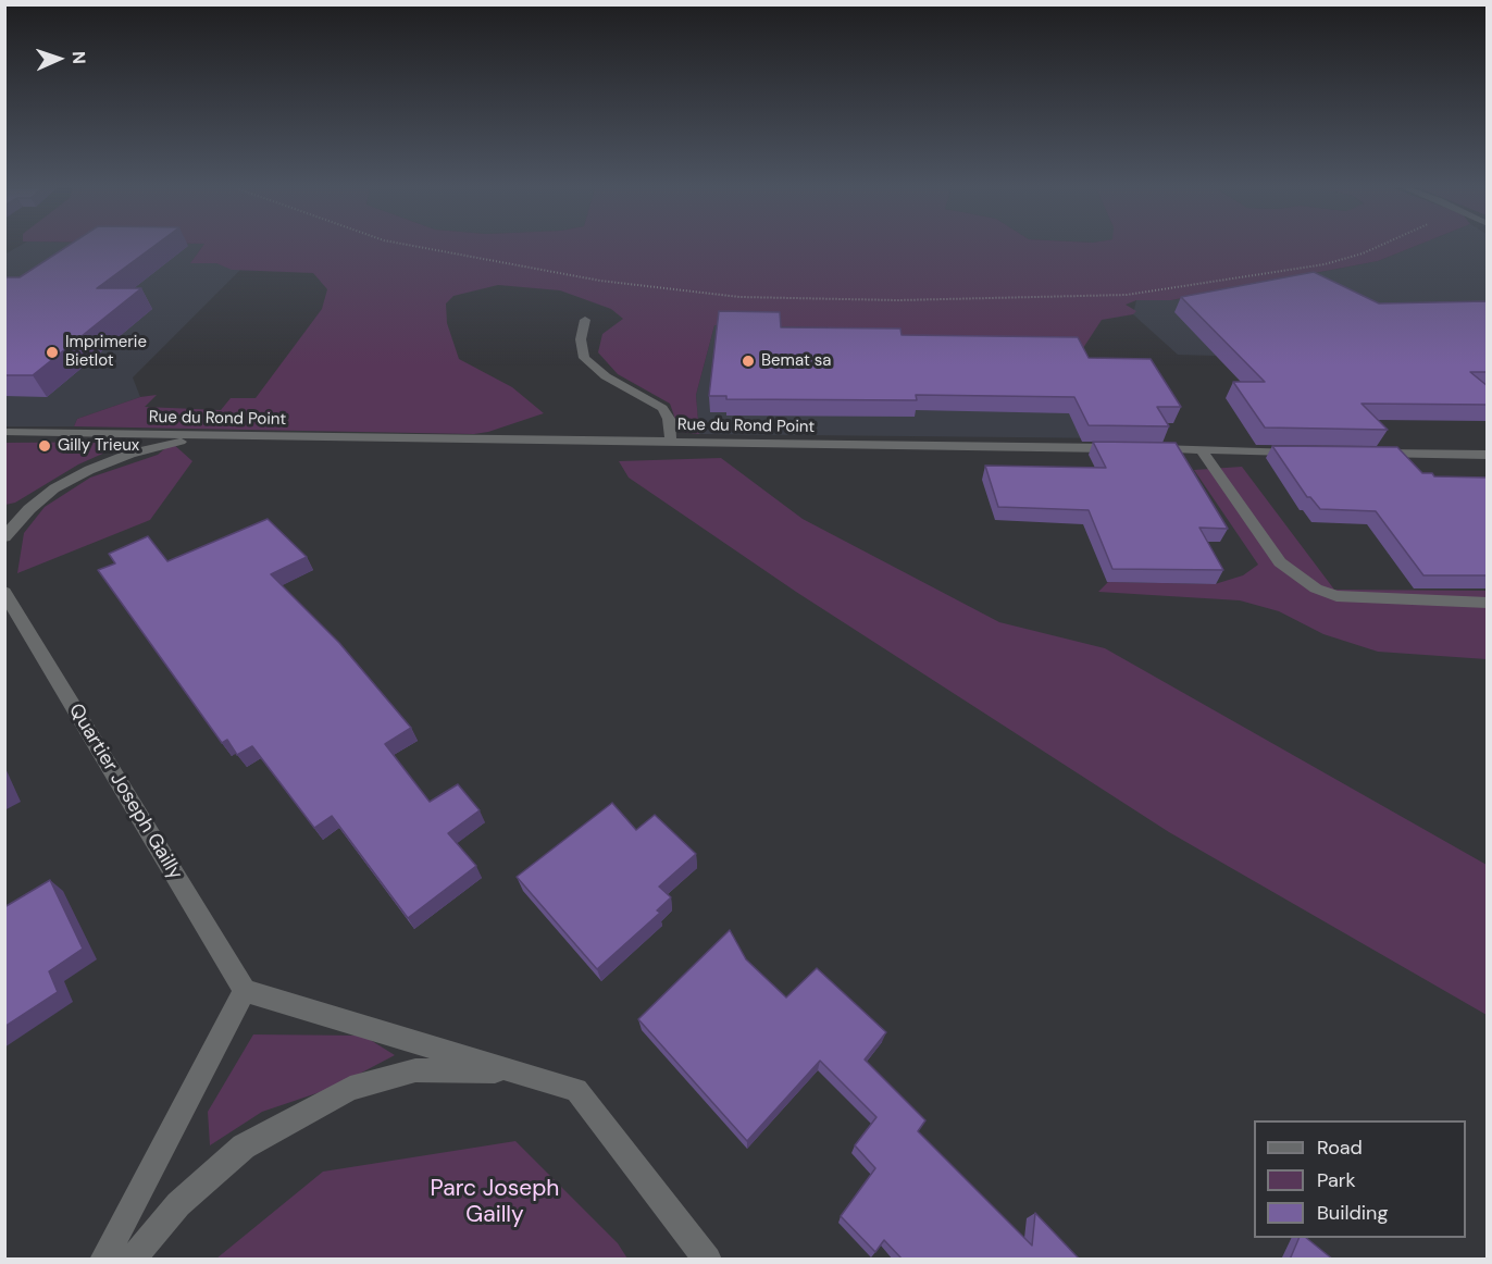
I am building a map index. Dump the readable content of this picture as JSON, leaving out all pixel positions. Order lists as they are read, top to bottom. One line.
{"streets":{"street":["Rue du Rond Point","Quartier Joseph Gailly"]},"parks":["Parc Joseph Gailly"],"places":["Imprimerie Bietlot","Bemat sa","Gilly Trieux"],"legend":["Road","Park","Building"],"north":"right"}
